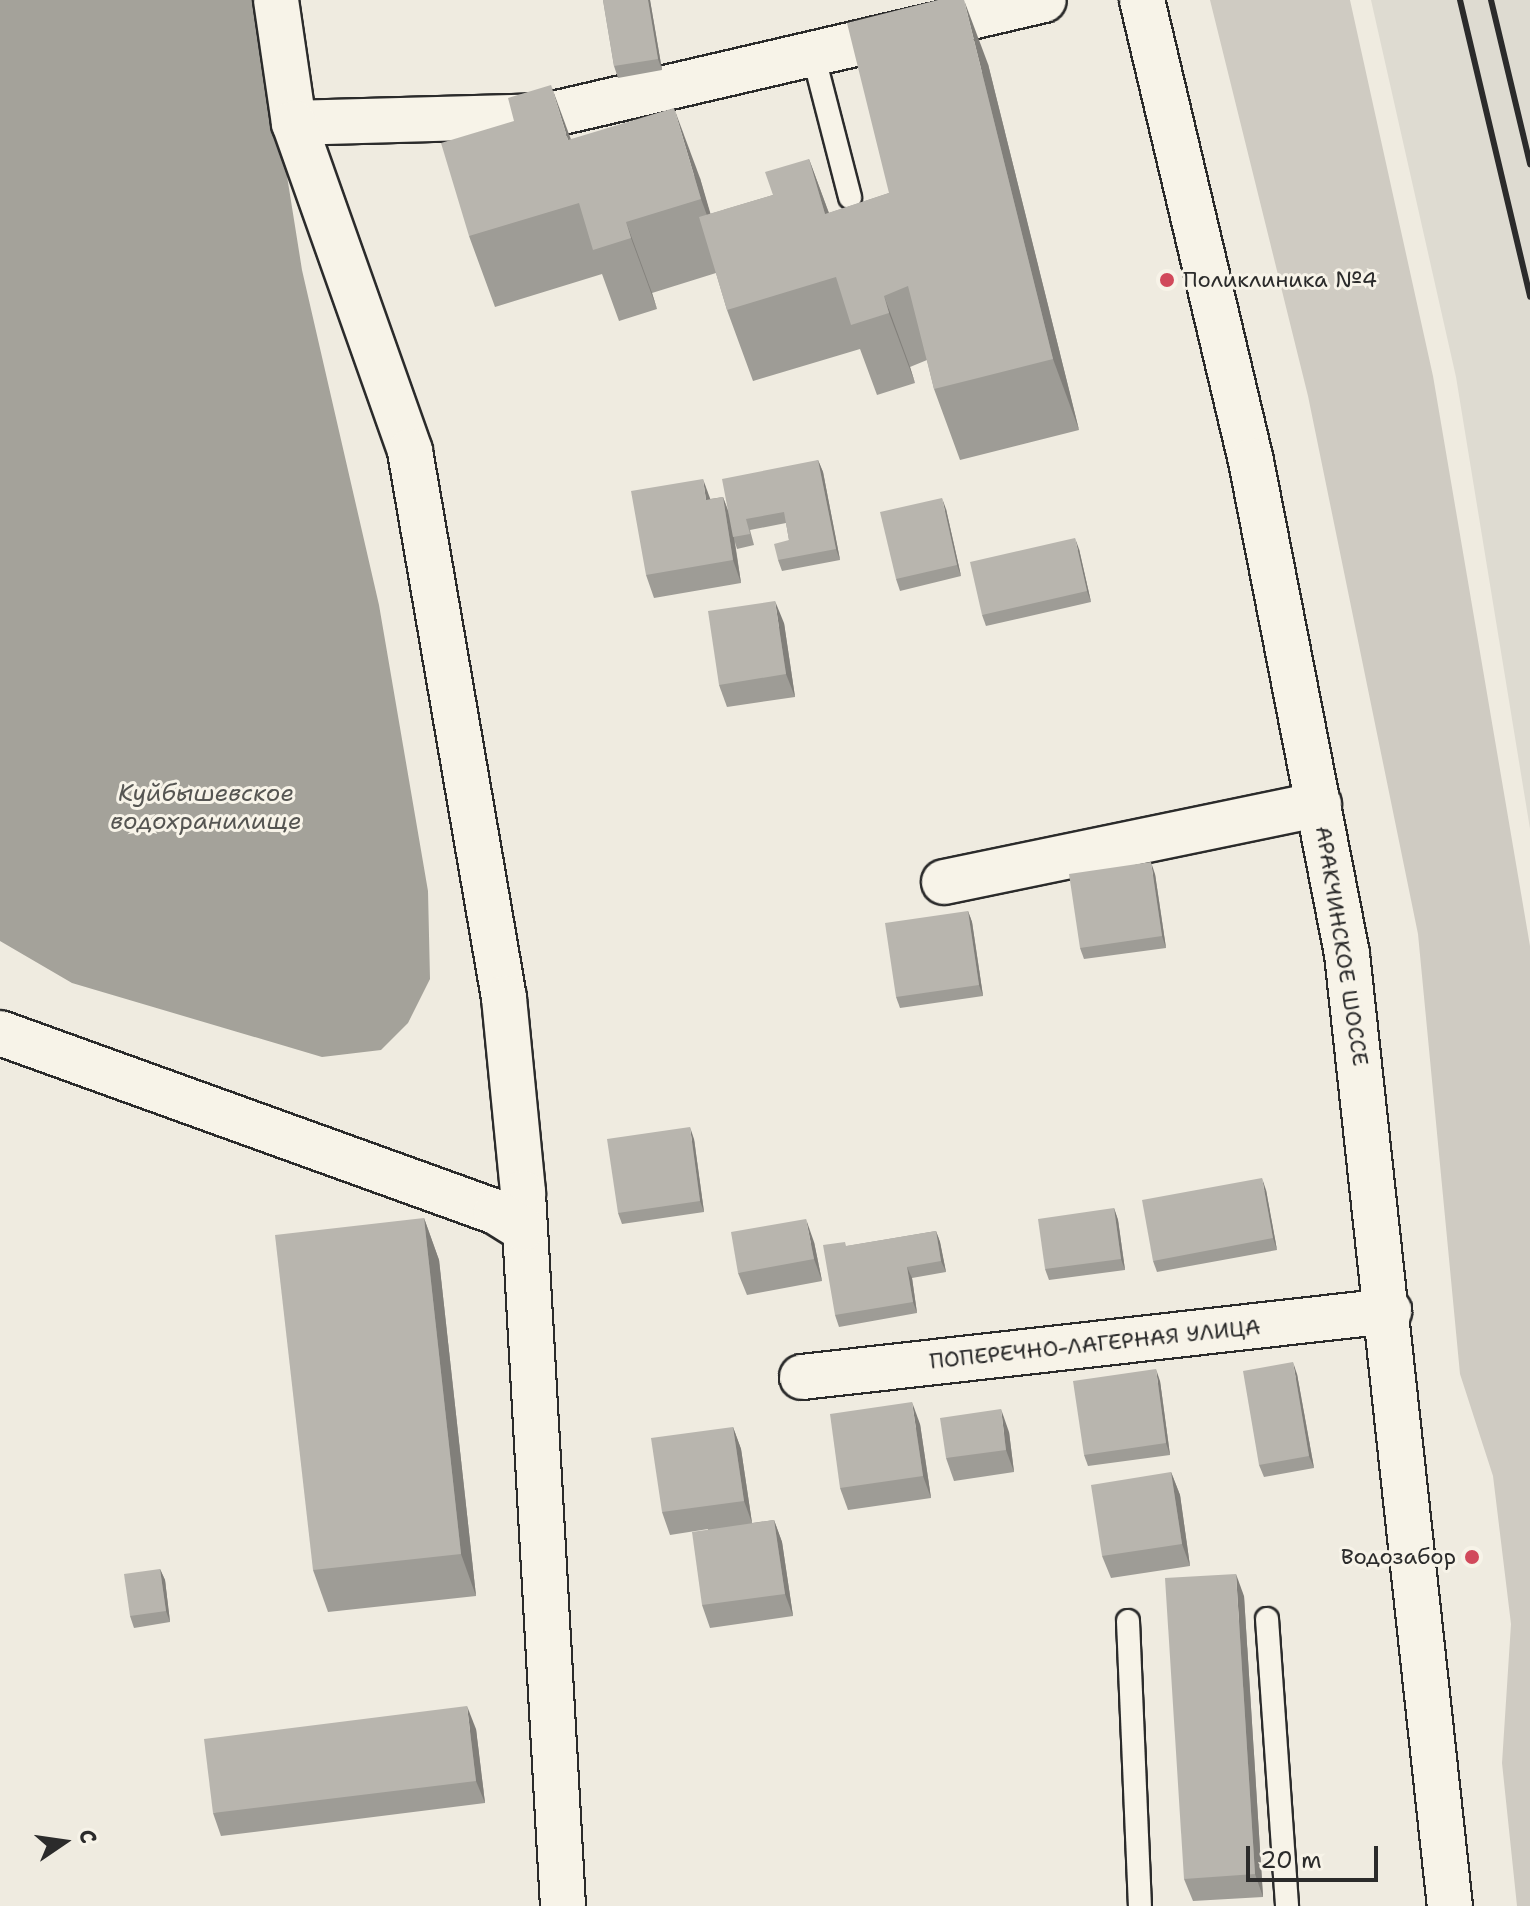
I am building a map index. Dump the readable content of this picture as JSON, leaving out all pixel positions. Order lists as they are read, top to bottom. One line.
{"streets":{"street":["АРАКЧИНСКОЕ ШОССЕ","ПОПЕРЕЧНО-ЛАГЕРНАЯ УЛИЦА"]},"crossings":[["АРАКЧИНСКОЕ ШОССЕ","ПОПЕРЕЧНО-ЛАГЕРНАЯ УЛИЦА"]],"water":["Куйбышевское водохранилище"],"places":["Поликлиника №4","Водозабор"],"scale_bar":"20 m","north":"right"}
